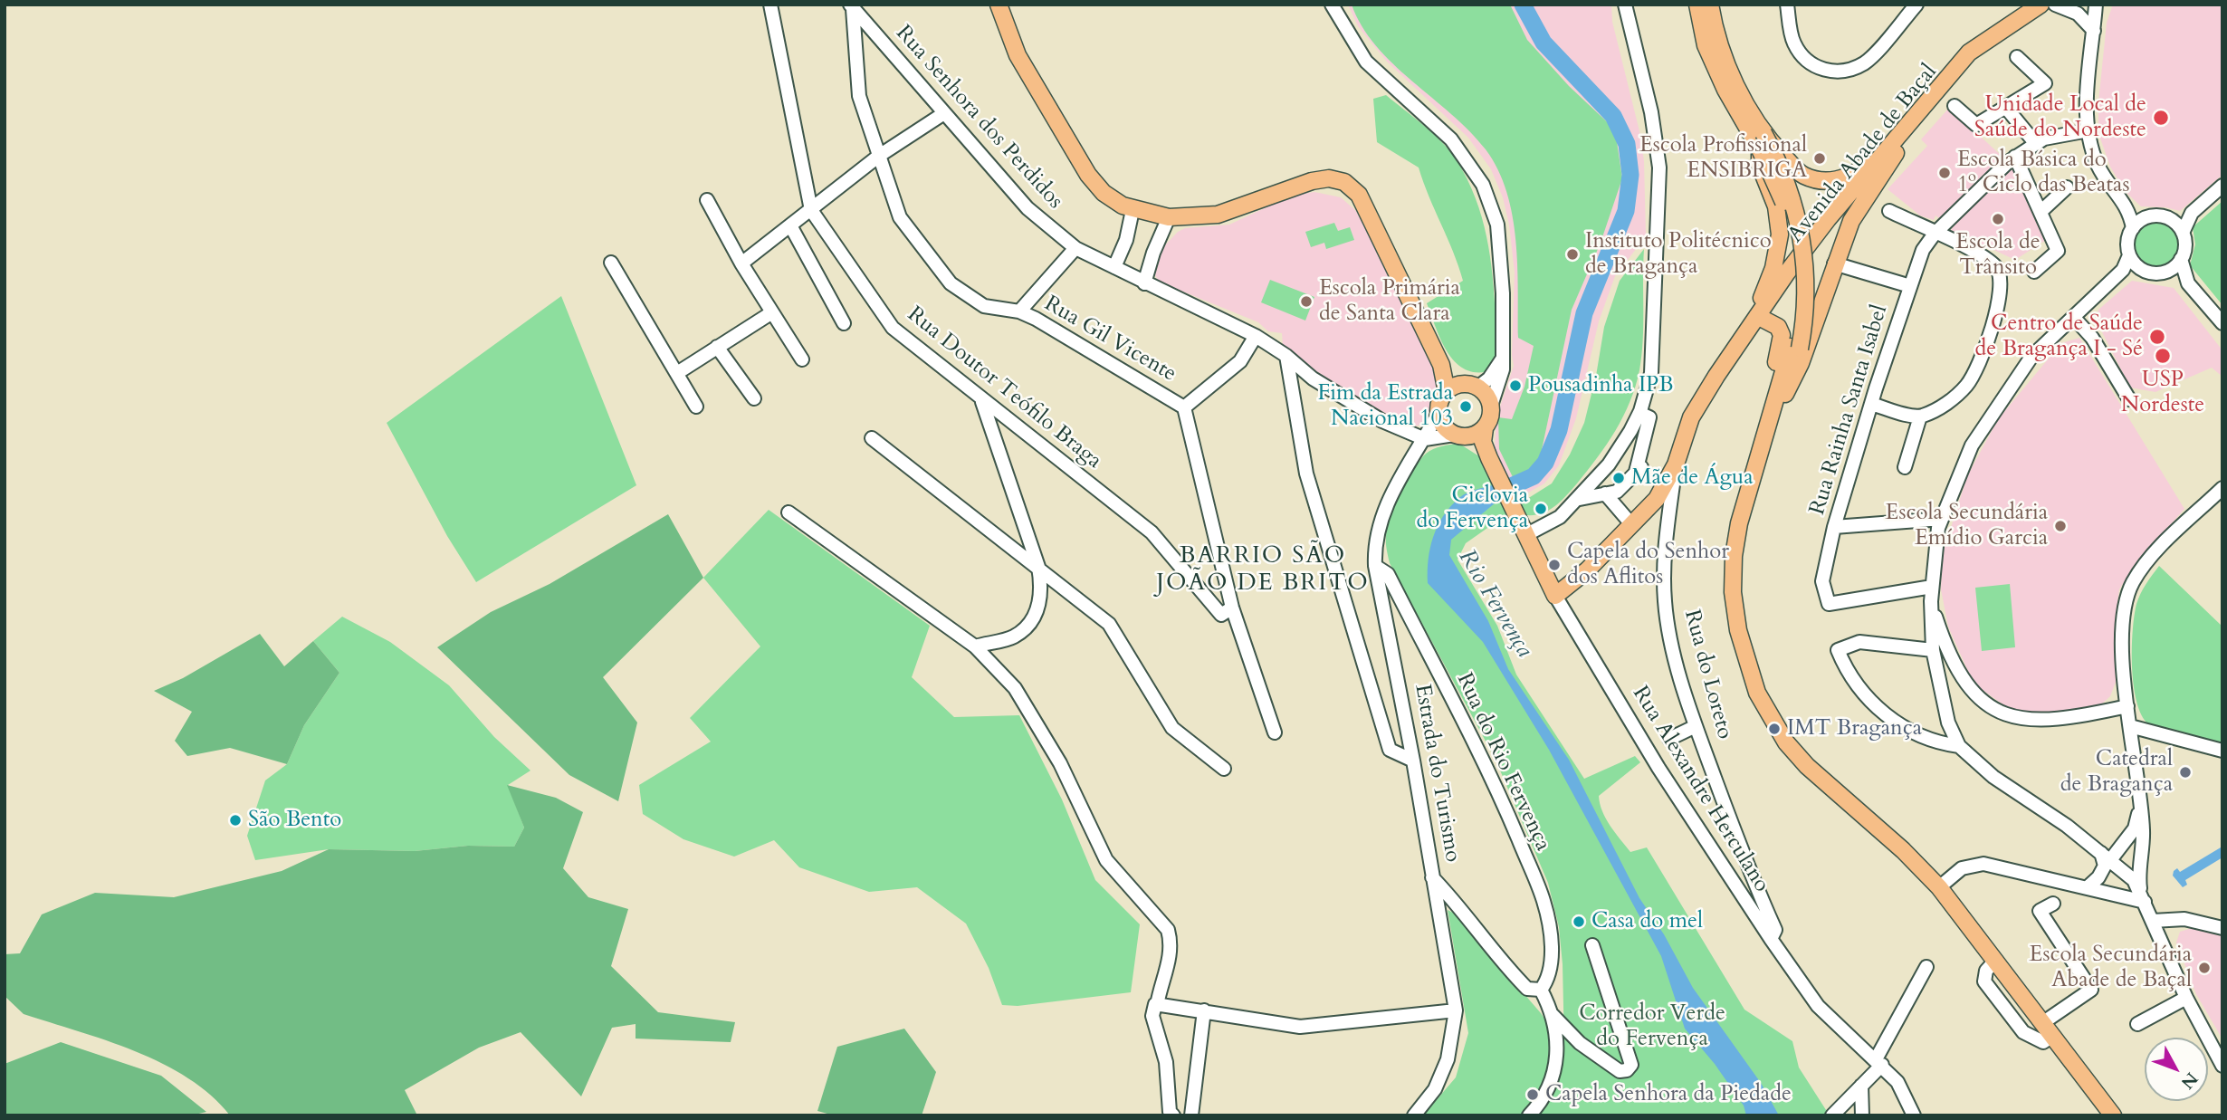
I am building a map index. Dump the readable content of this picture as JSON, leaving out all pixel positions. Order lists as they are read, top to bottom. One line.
{"streets":{"main road":["Avenida Abade de Baçal","Rua do Loreto","Rua Alexandre Herculano"],"street":["Rua Senhora dos Perdidos","Rua Gil Vicente","Rua Doutor Teófilo Braga","Rua Rainha Santa Isabel","Rua do Rio Fervença","Estrada do Turismo"]},"crossings":[["Rua Senhora dos Perdidos","Rua Gil Vicente"],["Rua Senhora dos Perdidos","Estrada do Turismo"],["Avenida Abade de Baçal","Rua do Loreto"],["Rua do Loreto","Rua Alexandre Herculano"],["Rua do Rio Fervença","Estrada do Turismo"],["Estrada do Turismo","Rua Alexandre Herculano"]],"districts":["BARRIO SÃO JOÃO DE BRITO"],"water":["Rio Fervença"],"parks":["Corredor Verde do Fervença"],"places":["Unidade Local de Saúde do Nordeste","Escola Profissional ENSIBRIGA","Escola Básica do 1º Ciclo das Beatas","Escola de Trânsito","Instituto Politécnico de Bragança","Escola Primária de Santa Clara","Centro de Saúde de Bragança I - Sé","USP Nordeste","Pousadinha IPB","Fim da Estrada Nacional 103","Mãe de Água","Ciclovia do Fervença","Escola Secundária Emídio Garcia","Capela do Senhor dos Aflitos","IMT Bragança","Catedral de Bragança","São Bento","Casa do mel","Escola Secundária Abade de Baçal","Capela Senhora da Piedade"],"north":"bottom right"}
